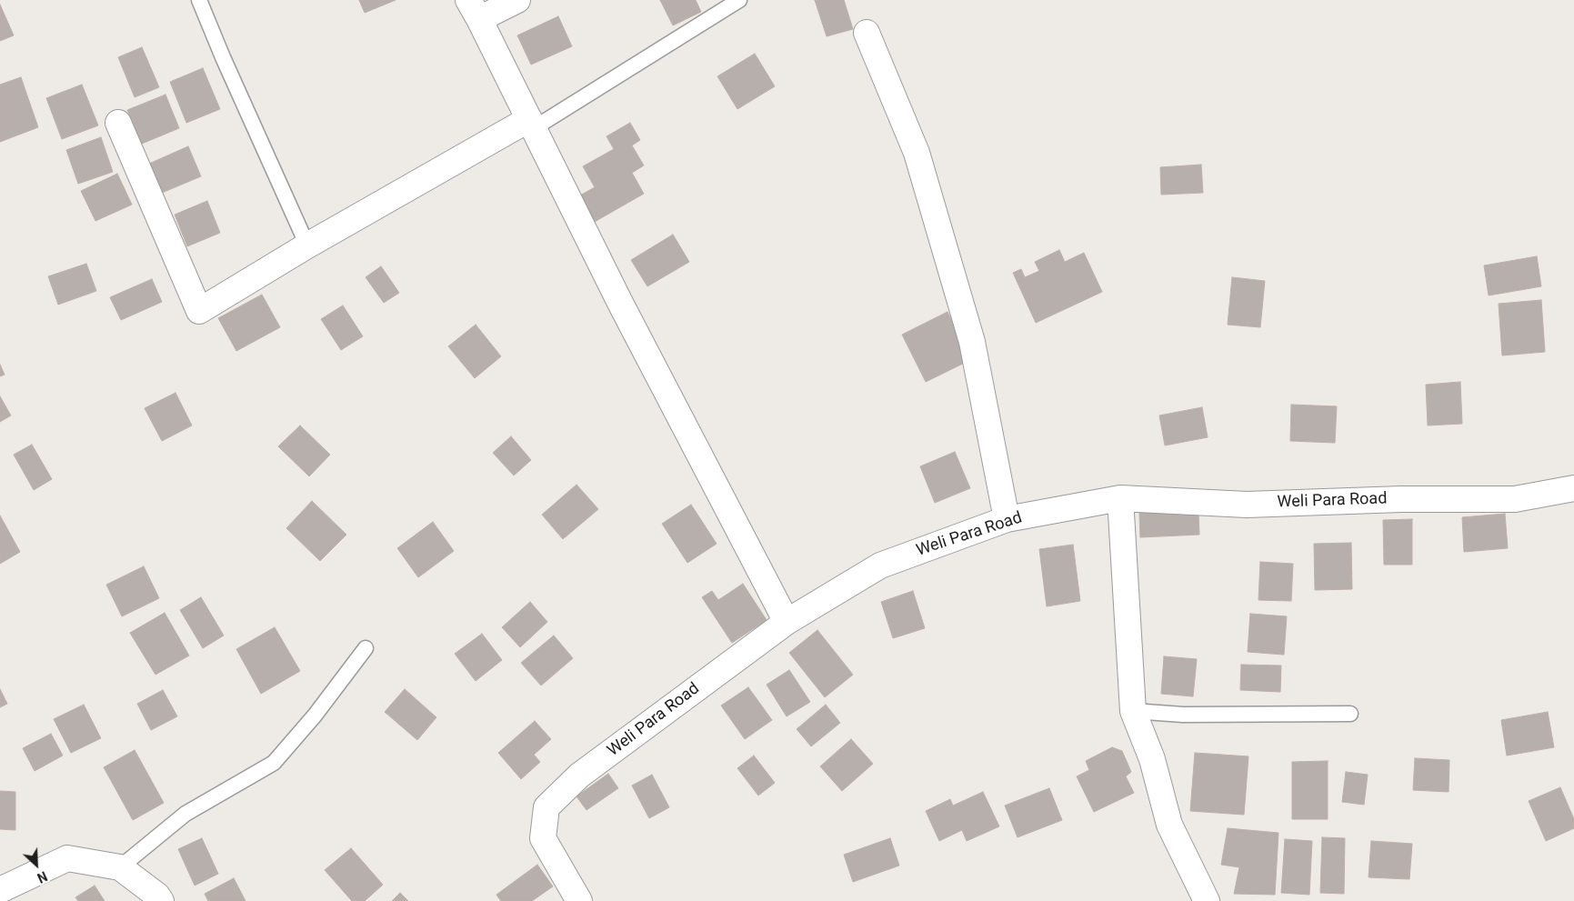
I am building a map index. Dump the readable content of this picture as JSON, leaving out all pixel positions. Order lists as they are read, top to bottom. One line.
{"streets":{"street":["Weli Para Road"]},"north":"bottom right"}
